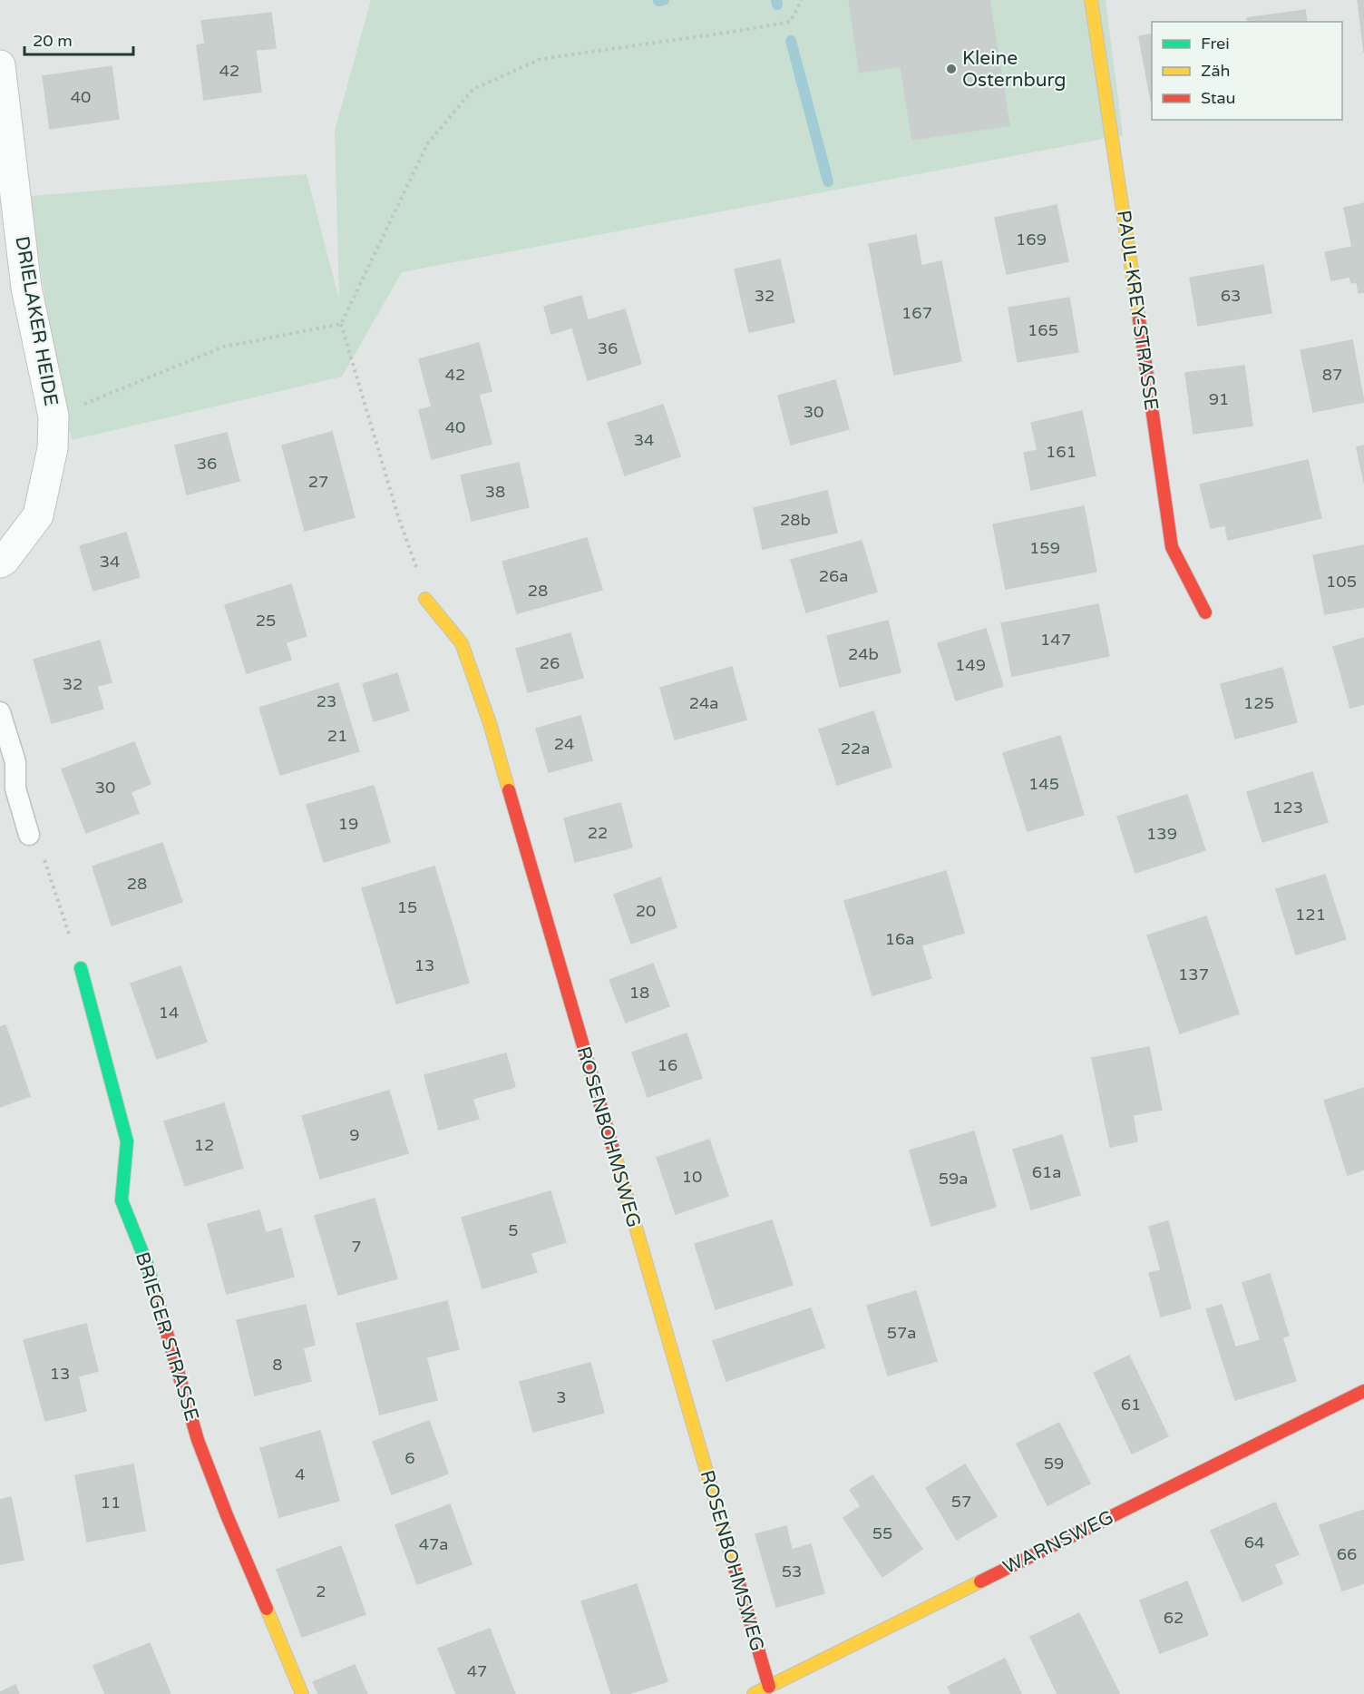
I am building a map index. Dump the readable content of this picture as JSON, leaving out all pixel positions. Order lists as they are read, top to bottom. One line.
{"streets":{"street":["PAUL-KREY-STRASSE","DRIELAKER HEIDE","ROSENBOHMSWEG","BRIEGER STRASSE","WARNSWEG"]},"crossings":[["ROSENBOHMSWEG","WARNSWEG"]],"places":["Kleine Osternburg"],"house_numbers":["42","40","169","32","63","167","165","36","42","87","91","30","40","34","161","36","27","38","28b","159","34","26a","105","28","25","147","24b","26","149","32","23","24a","125","21","24","22a","145","30","123","19","22","139","28","15","20","121","16a","13","137","18","14","16","9","12","61a","10","59a","5","7","57a","8","13","3","61","6","59","4","57","11","55","64","47a","66","53","2","62","47"],"legend":["Frei","Zäh","Stau"],"scale_bar":"20 m"}
